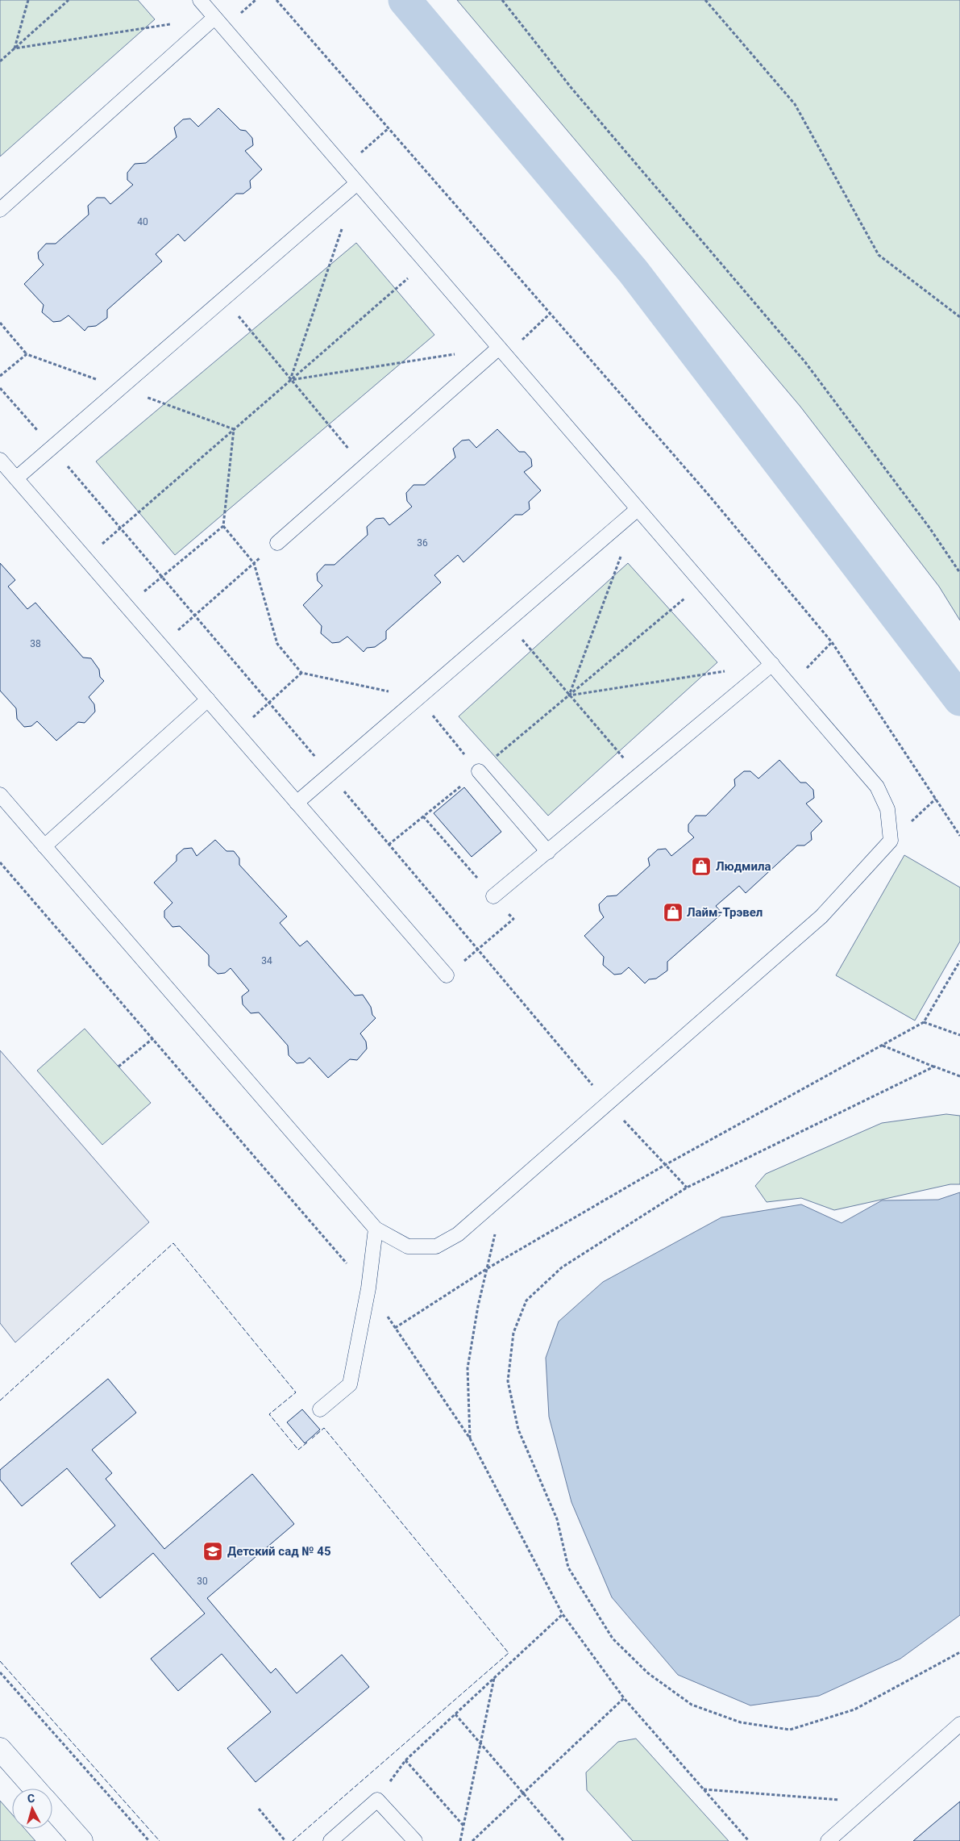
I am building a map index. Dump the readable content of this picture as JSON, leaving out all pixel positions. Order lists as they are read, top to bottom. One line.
{"places":{"shop":["Людмила","Лайм-Трэвел"],"school or university":["Детский сад № 45"]},"house_numbers":["40","36","38","34","30"],"north":"top"}
